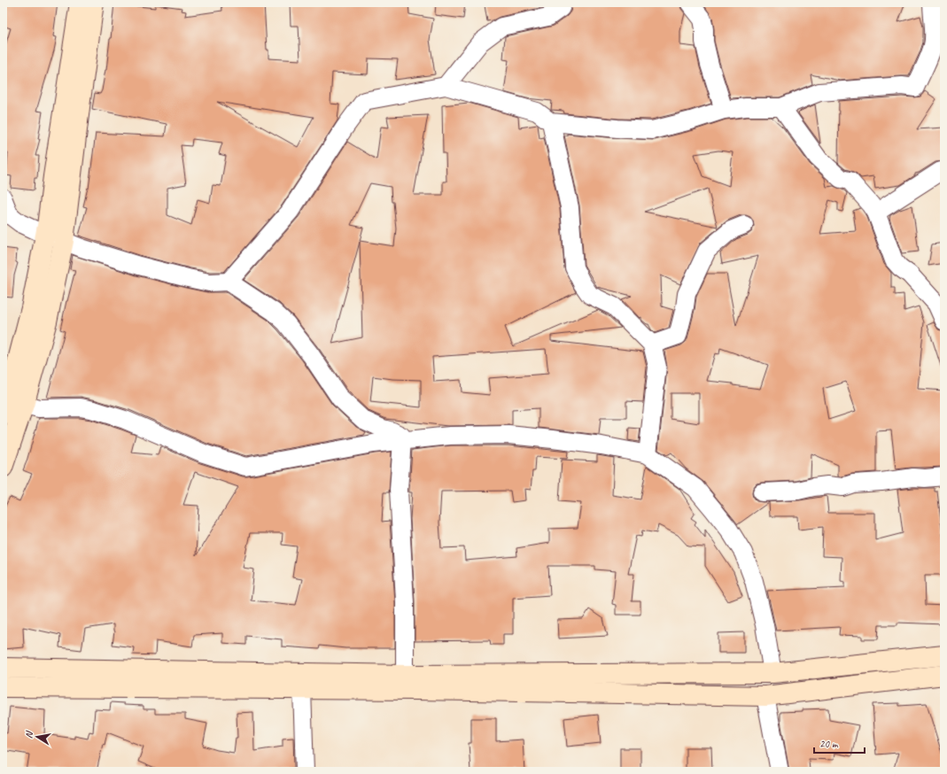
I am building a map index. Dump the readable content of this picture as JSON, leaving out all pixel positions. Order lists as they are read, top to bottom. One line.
{"scale_bar":"20 m","north":"left"}
